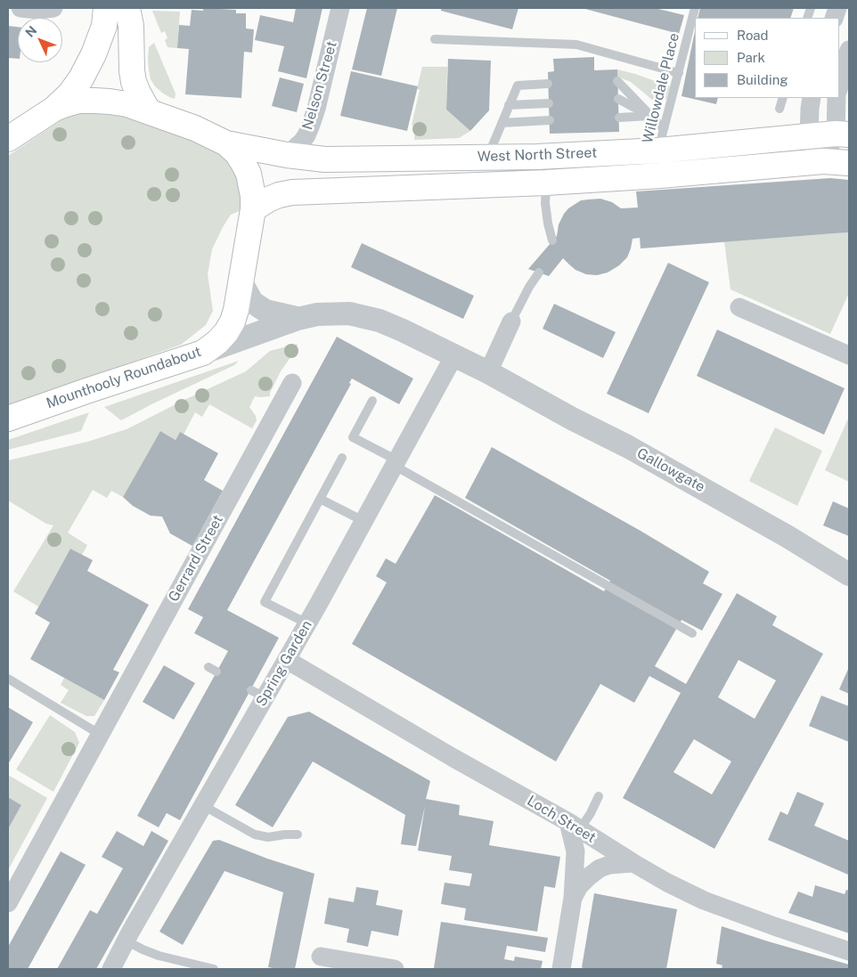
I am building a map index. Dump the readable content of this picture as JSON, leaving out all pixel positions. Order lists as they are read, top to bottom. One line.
{"streets":{"main road":["West North Street","Mounthooly Roundabout"],"street":["Nelson Street","Gallowgate","Gerrard Street","Spring Garden","Loch Street"],"lane":["Willowdale Place"]},"crossings":[["Nelson Street","West North Street"],["Willowdale Place","West North Street"],["West North Street","Mounthooly Roundabout"],["Mounthooly Roundabout","Gallowgate"],["Gallowgate","Spring Garden"],["Spring Garden","Loch Street"]],"legend":["Road","Park","Building"],"north":"top left"}
